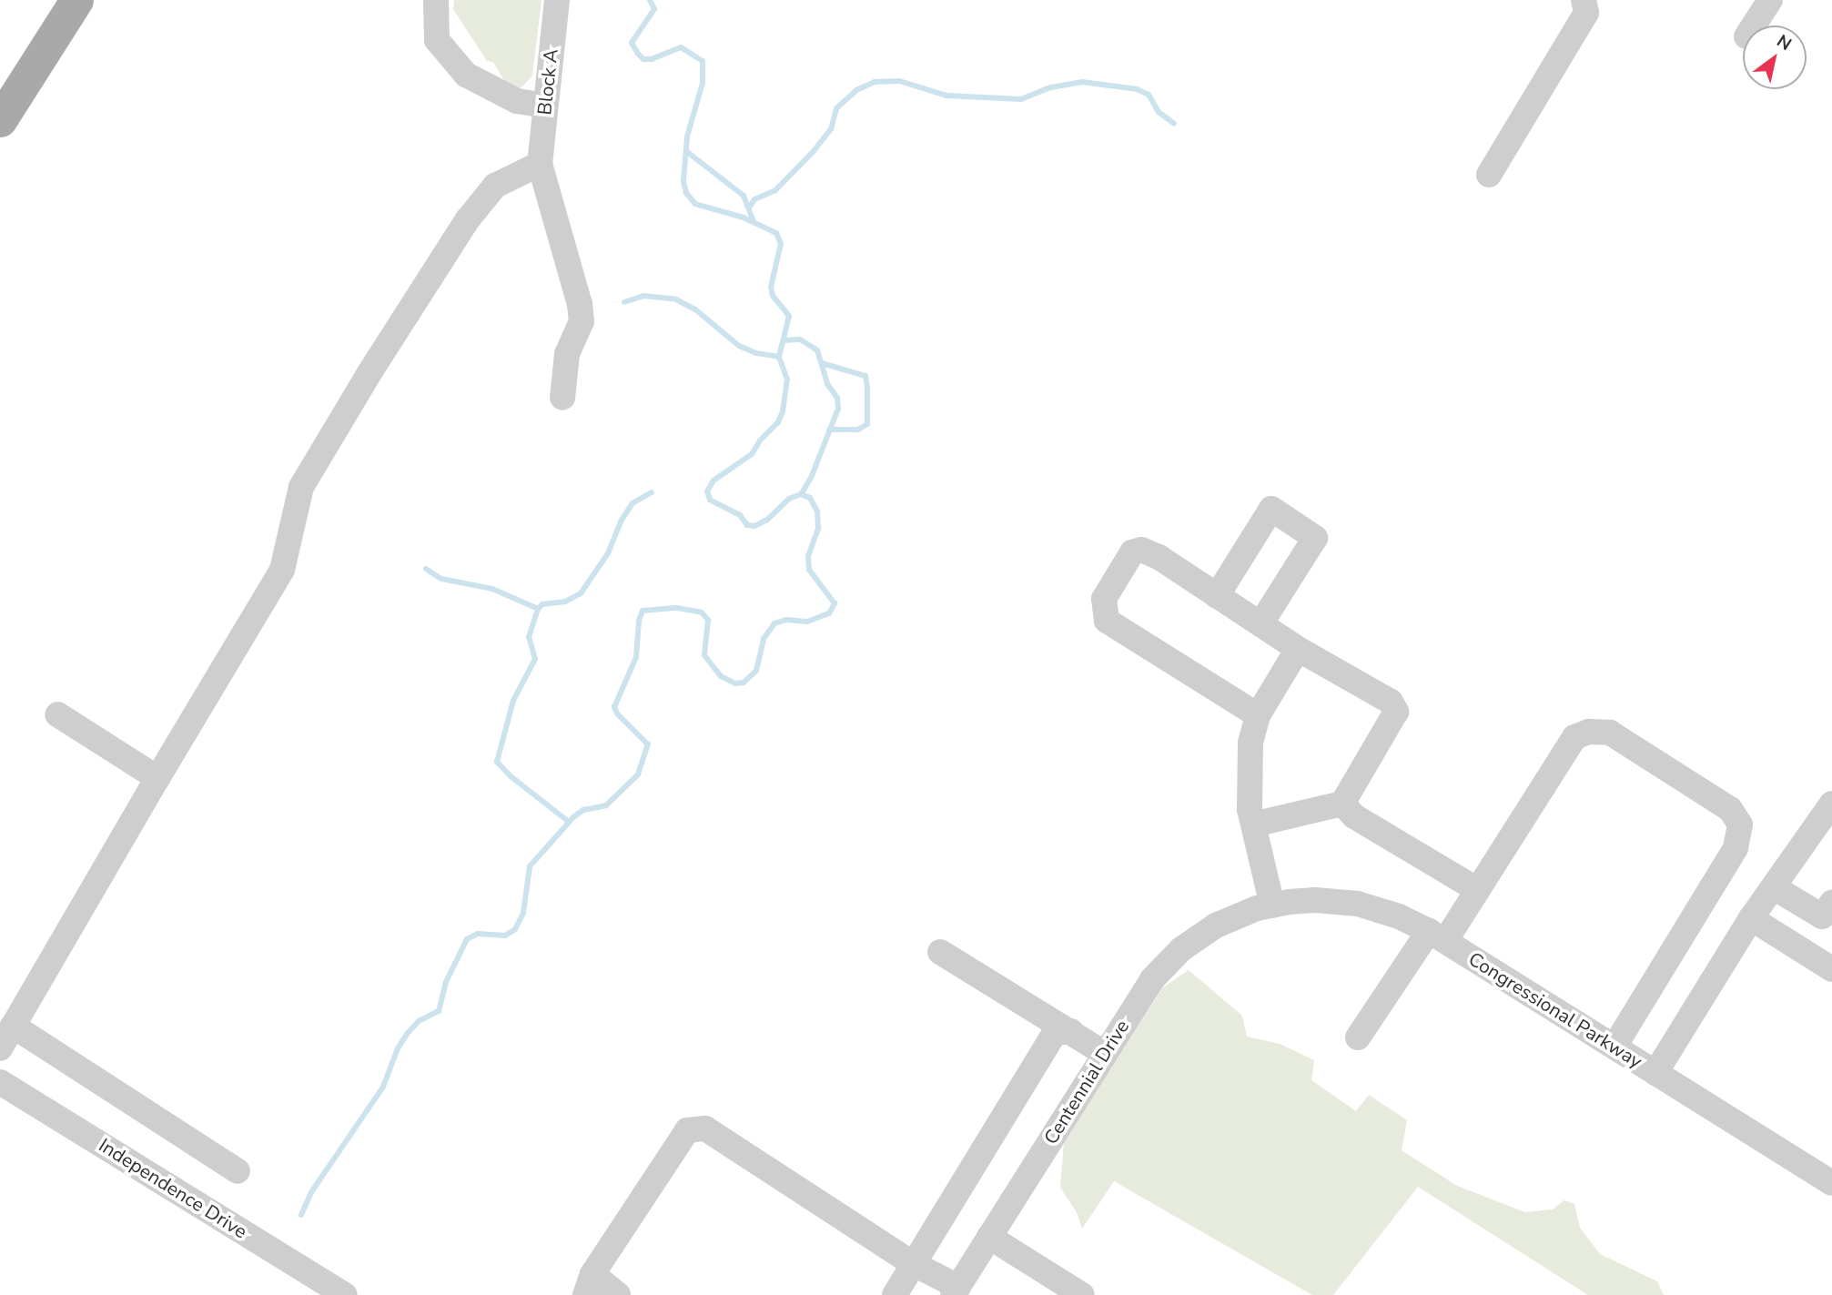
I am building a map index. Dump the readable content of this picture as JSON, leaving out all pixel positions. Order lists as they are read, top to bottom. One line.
{"streets":{"street":["Block A","Congressional Parkway","Centennial Drive","Independence Drive"]},"crossings":[["Congressional Parkway","Centennial Drive"]],"north":"top right"}
